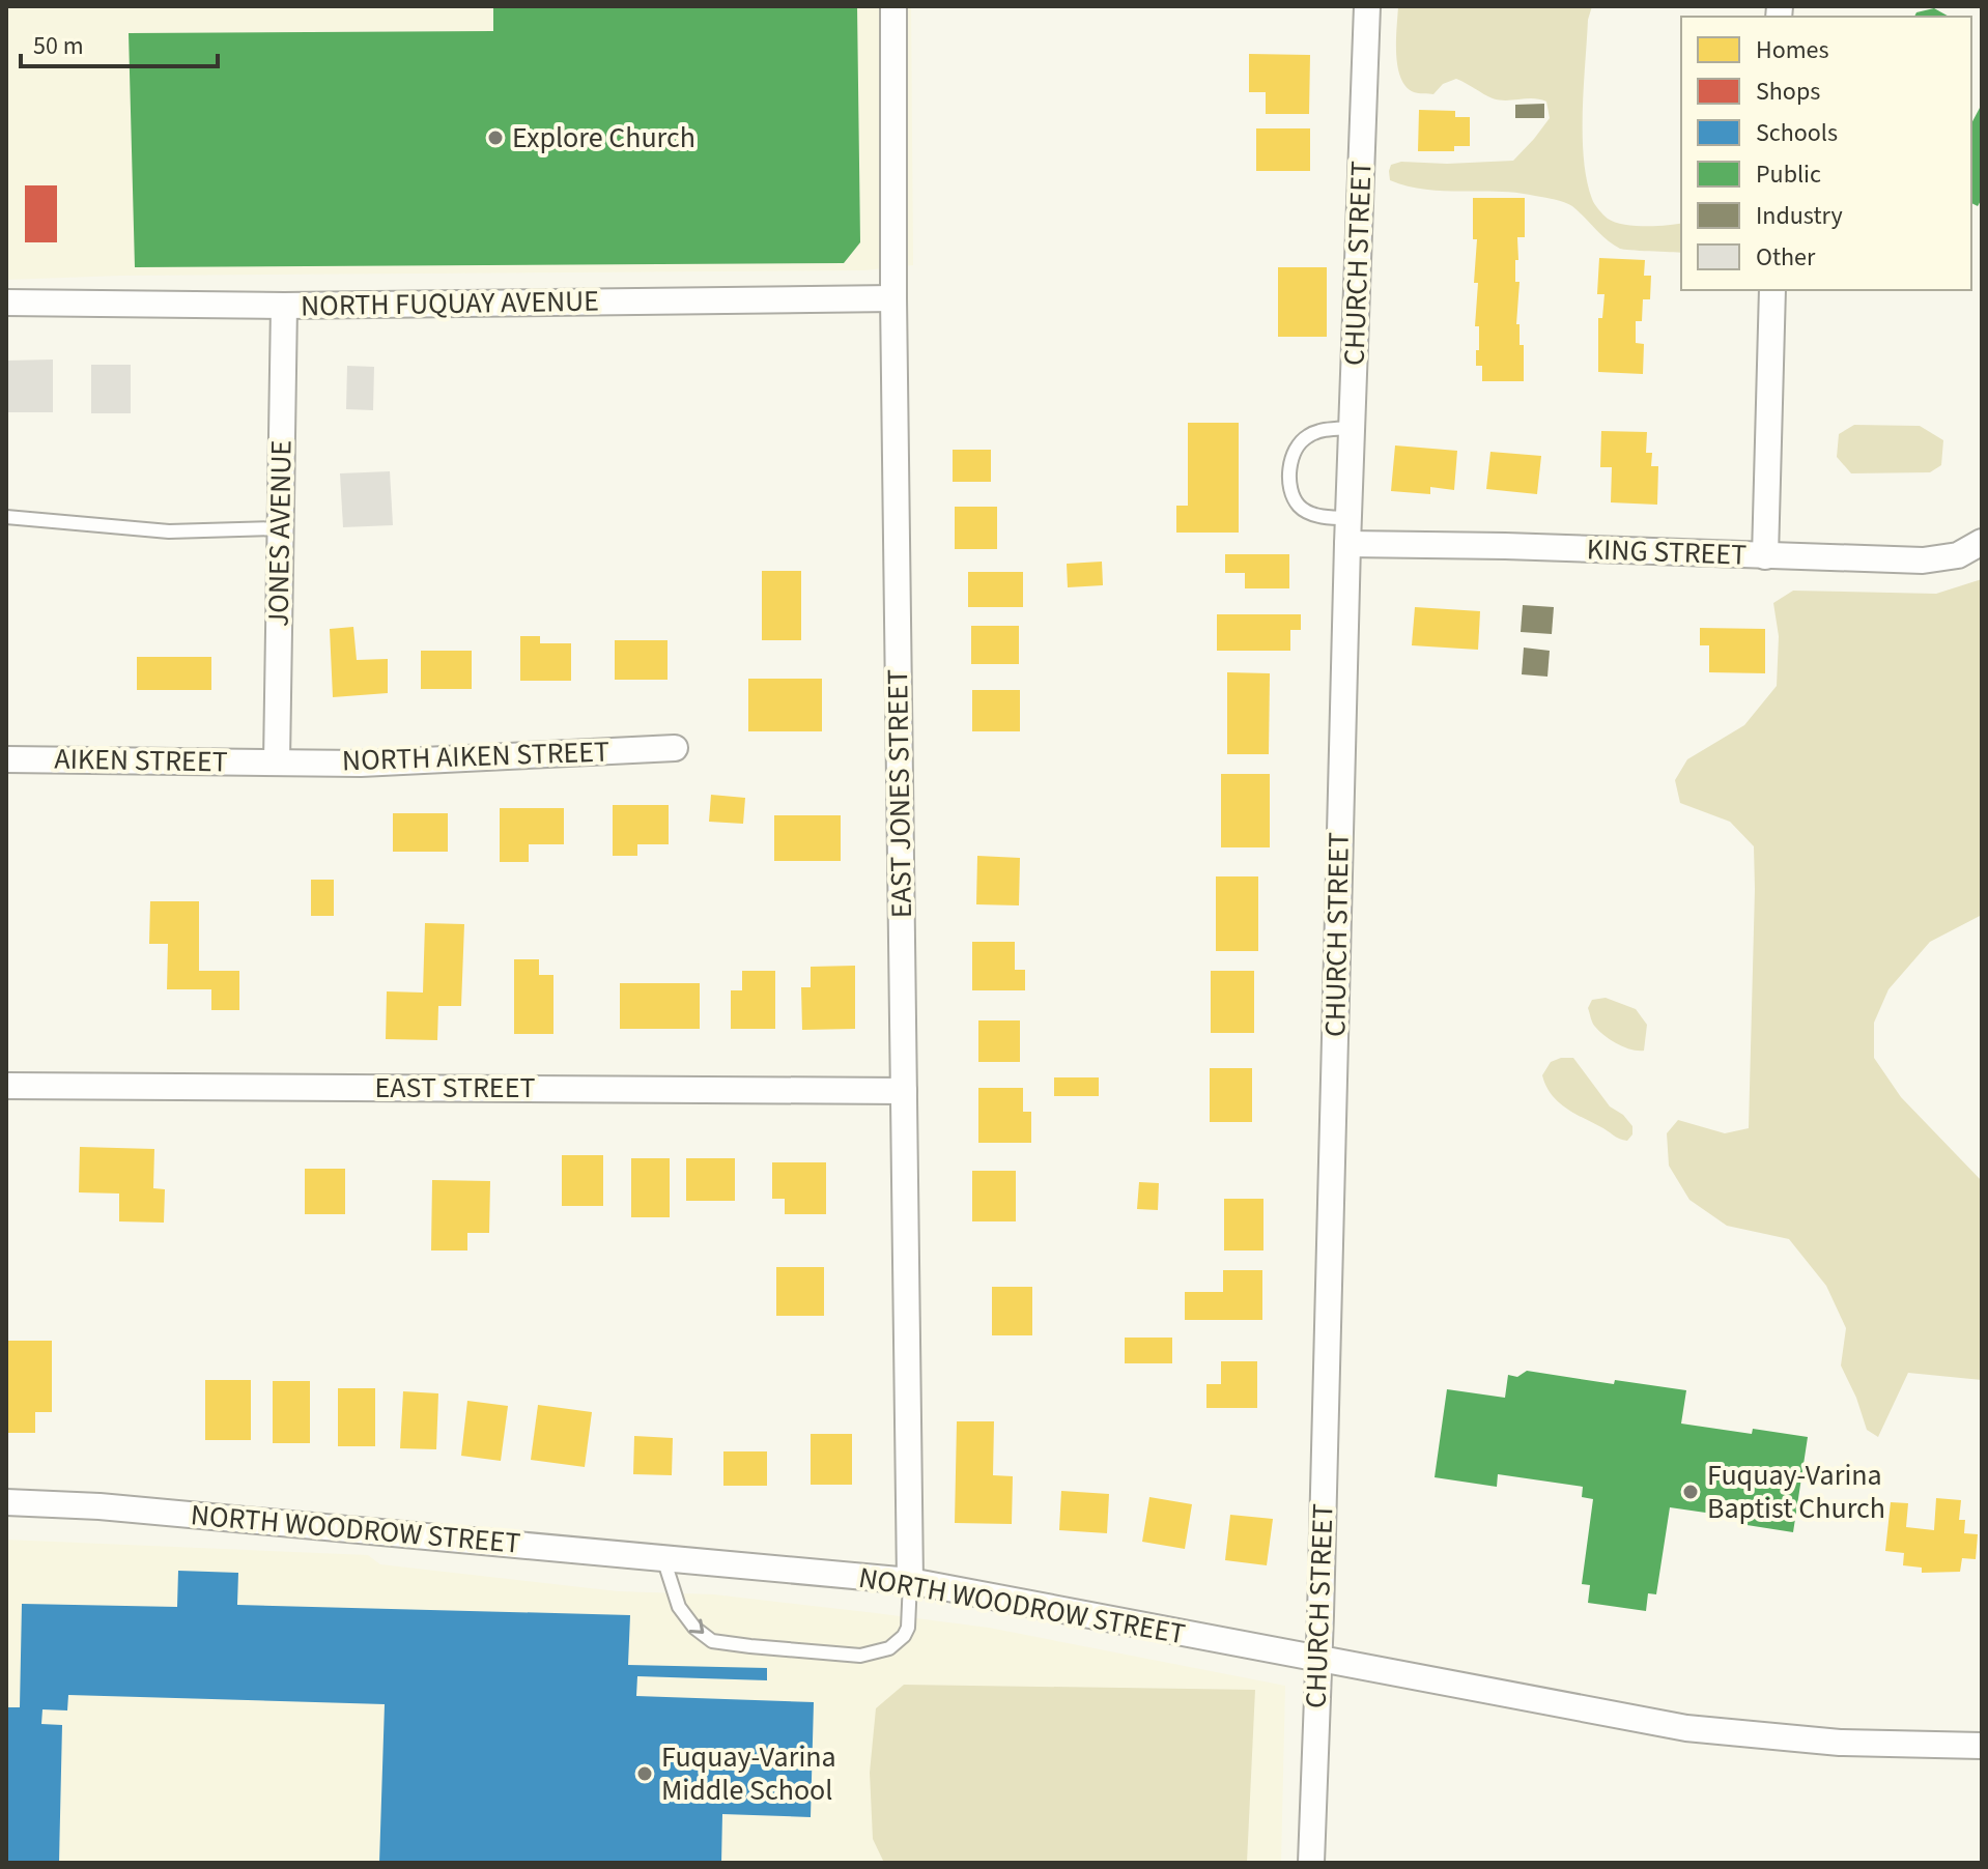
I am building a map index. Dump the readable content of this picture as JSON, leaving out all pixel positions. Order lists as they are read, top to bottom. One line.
{"streets":{"street":["CHURCH STREET","NORTH FUQUAY AVENUE","JONES AVENUE","KING STREET","NORTH AIKEN STREET","AIKEN STREET","EAST JONES STREET","EAST STREET","NORTH WOODROW STREET"]},"crossings":[["CHURCH STREET","KING STREET"],["CHURCH STREET","NORTH WOODROW STREET"],["NORTH FUQUAY AVENUE","JONES AVENUE"],["NORTH FUQUAY AVENUE","EAST JONES STREET"],["JONES AVENUE","NORTH AIKEN STREET"],["JONES AVENUE","AIKEN STREET"],["NORTH AIKEN STREET","AIKEN STREET"],["EAST JONES STREET","EAST STREET"],["EAST JONES STREET","NORTH WOODROW STREET"]],"places":["Explore Church","Fuquay-Varina Baptist Church","Fuquay-Varina Middle School"],"legend":["Homes","Shops","Schools","Public","Industry","Other"],"scale_bar":"50 m"}
